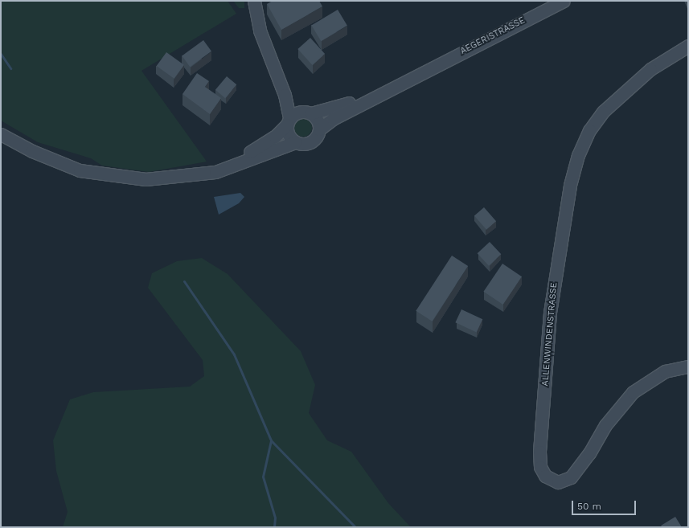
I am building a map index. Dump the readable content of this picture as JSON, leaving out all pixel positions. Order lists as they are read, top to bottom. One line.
{"streets":{"main road":["AEGERISTRASSE","ALLENWINDENSTRASSE"]},"scale_bar":"50 m"}
